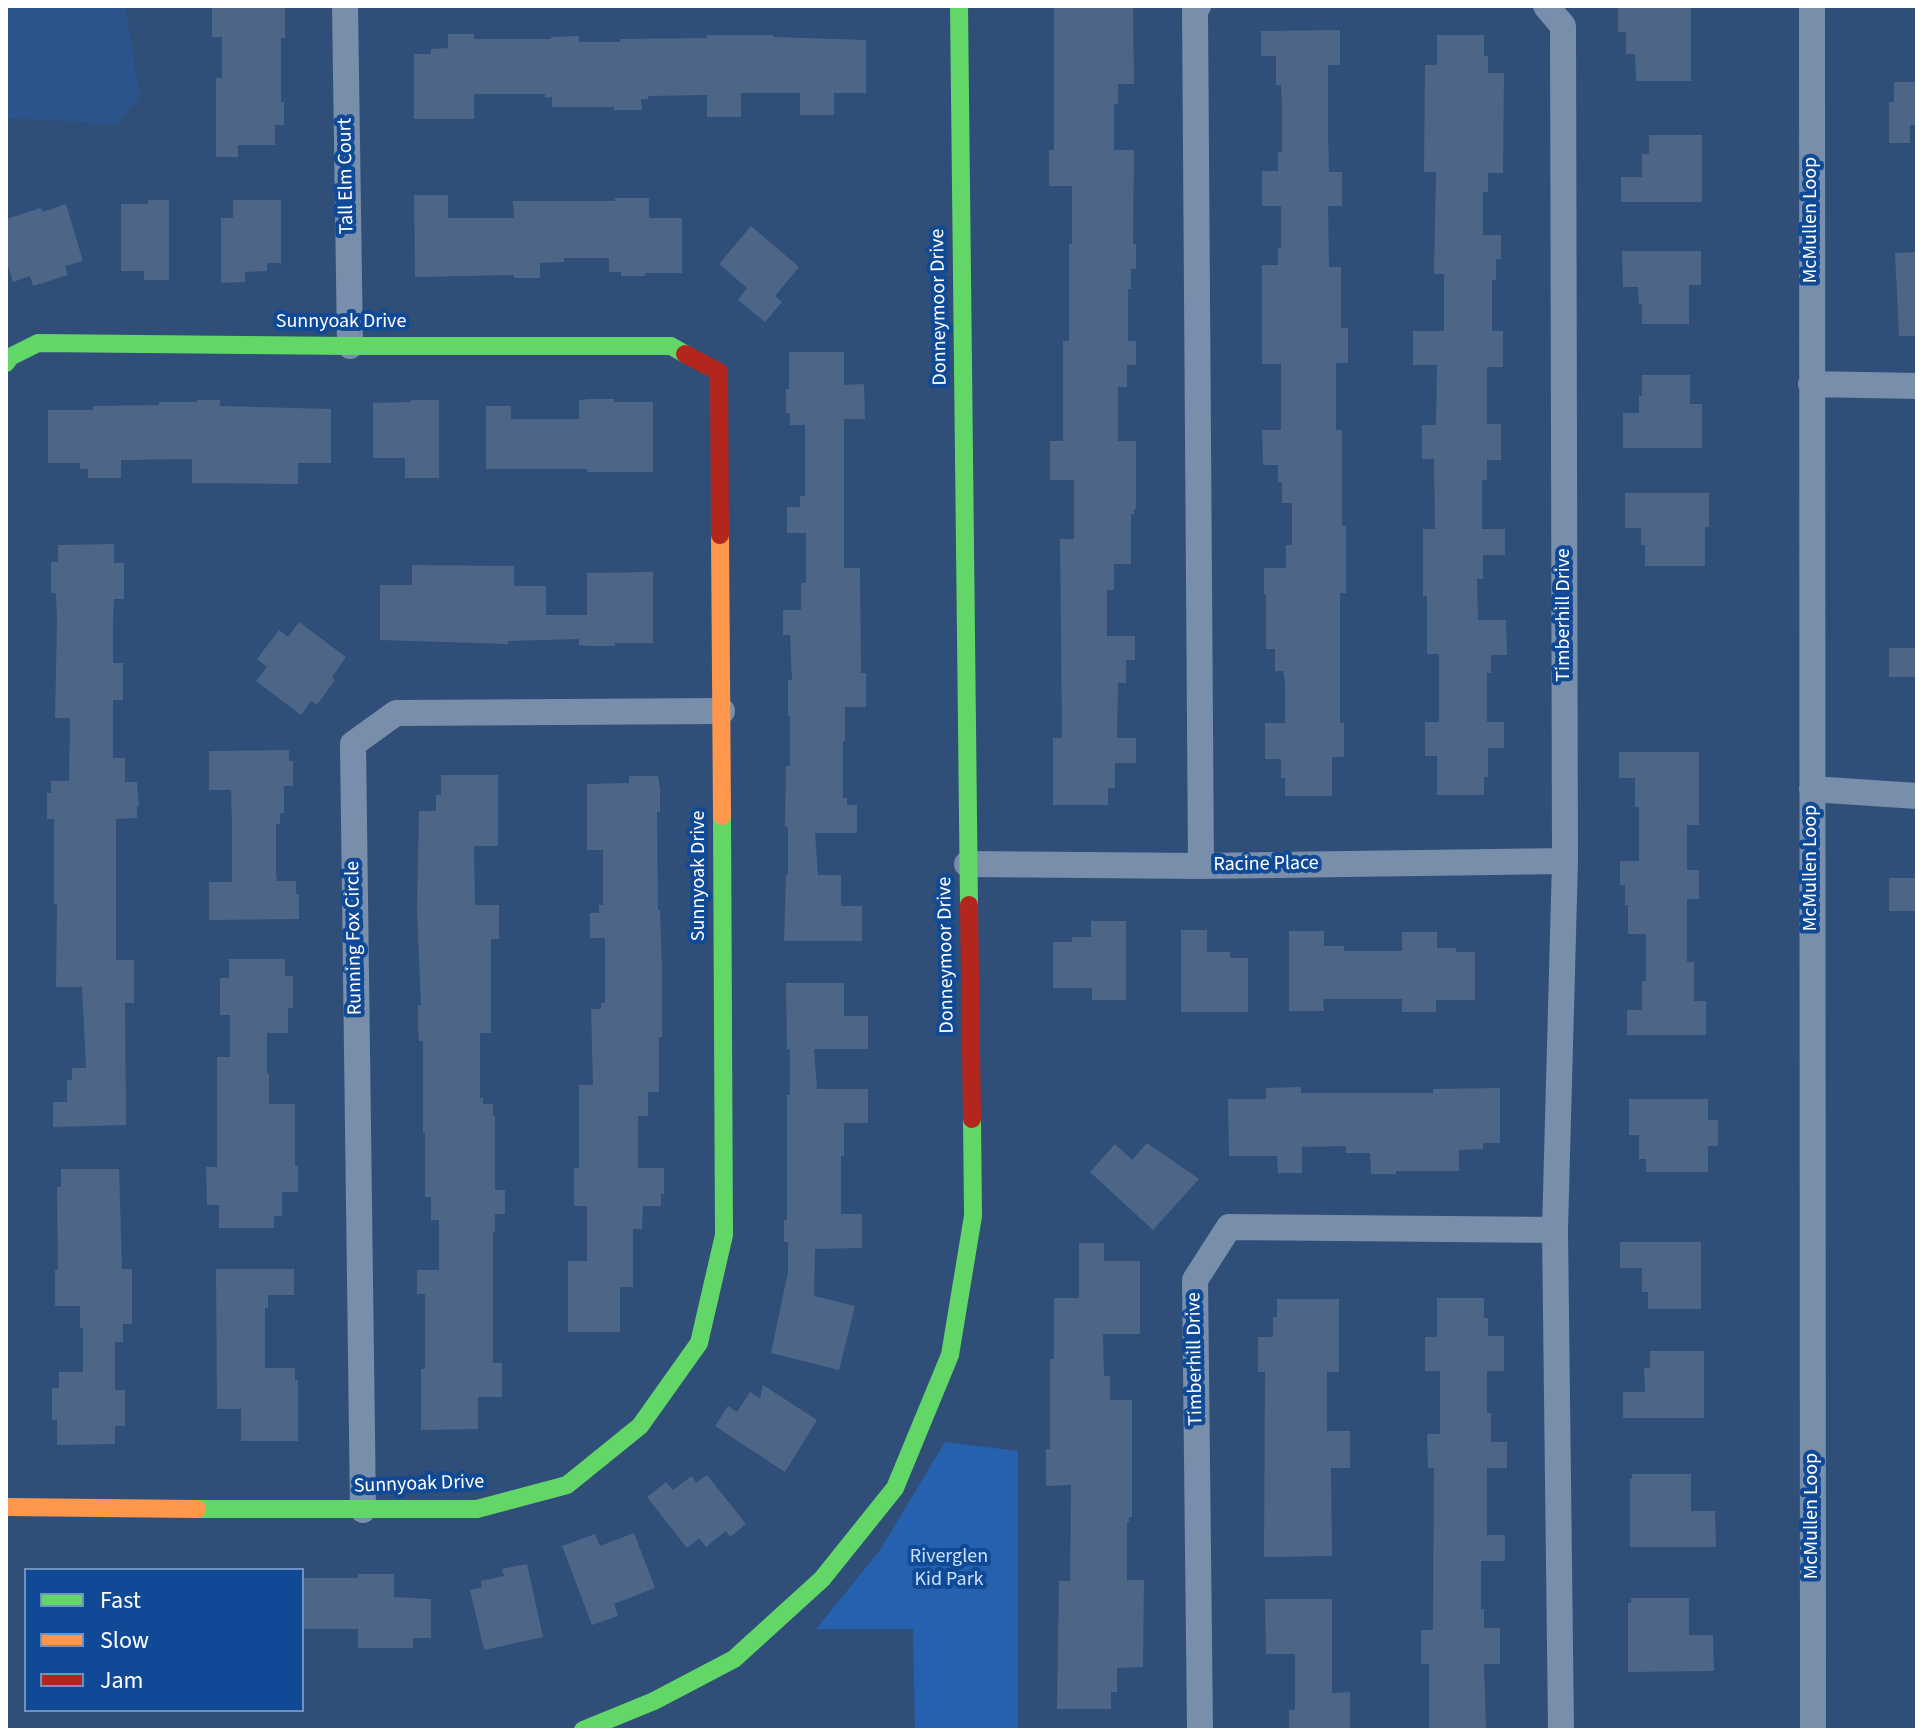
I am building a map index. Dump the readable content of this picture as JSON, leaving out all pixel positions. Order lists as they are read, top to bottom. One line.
{"streets":{"street":["Tall Elm Court","McMullen Loop","Donneymoor Drive","Sunnyoak Drive","Timberhill Drive","Racine Place","Running Fox Circle"]},"crossings":[["Tall Elm Court","Sunnyoak Drive"],["Donneymoor Drive","Racine Place"],["Sunnyoak Drive","Running Fox Circle"],["Timberhill Drive","Racine Place"]],"parks":["Riverglen Kid Park"],"legend":["Fast","Slow","Jam"]}
